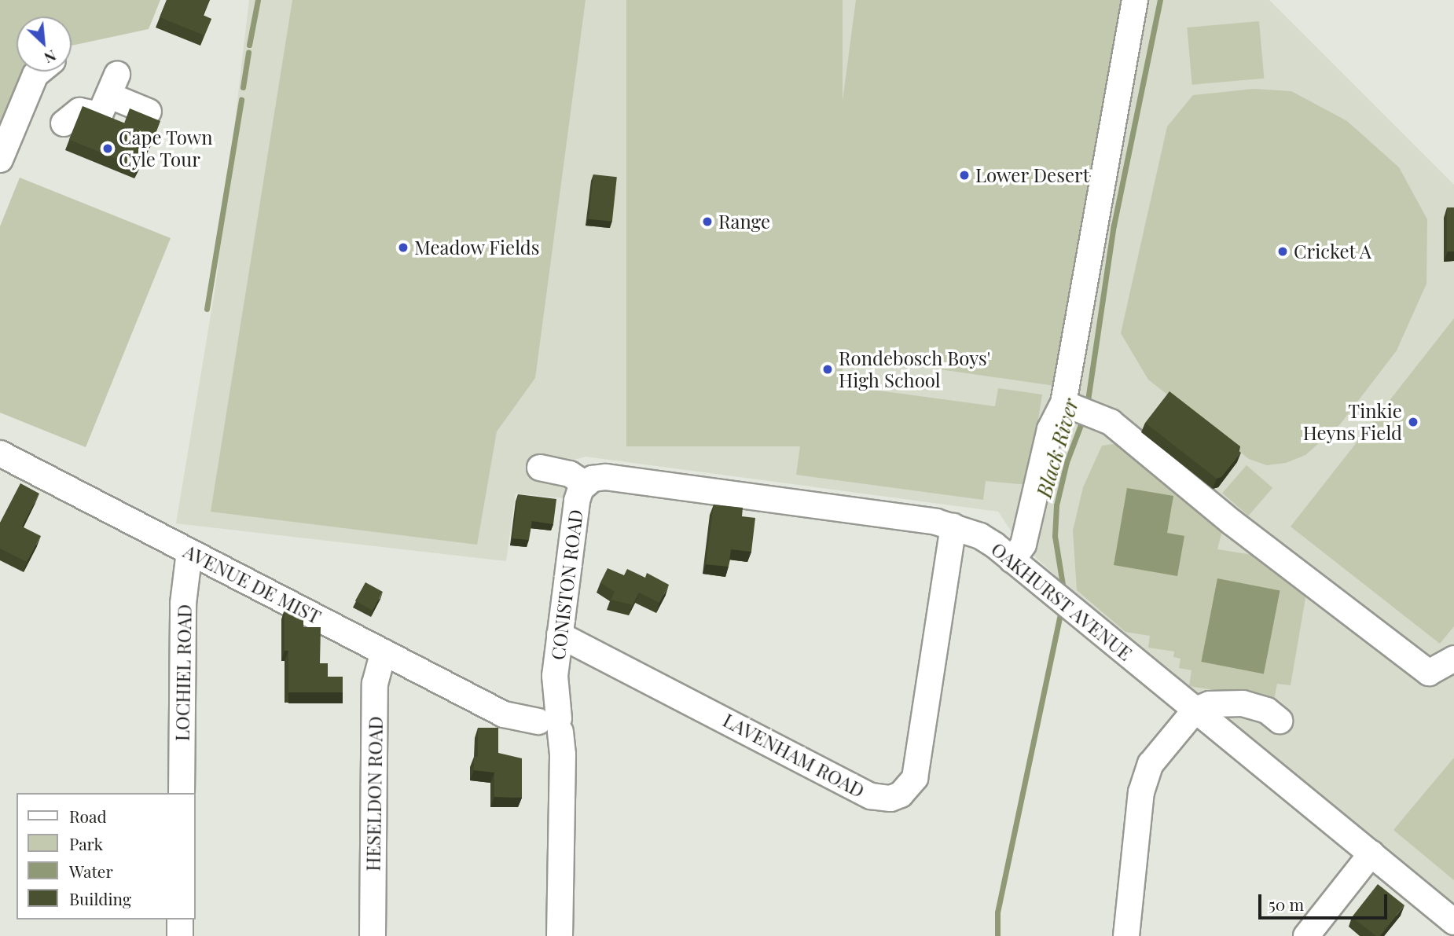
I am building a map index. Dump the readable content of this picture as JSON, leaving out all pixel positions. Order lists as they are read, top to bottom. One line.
{"streets":{"street":["AVENUE DE MIST","CONISTON ROAD","OAKHURST AVENUE","LOCHIEL ROAD","LAVENHAM ROAD","HESELDON ROAD"]},"crossings":[["AVENUE DE MIST","CONISTON ROAD"],["AVENUE DE MIST","LOCHIEL ROAD"],["AVENUE DE MIST","HESELDON ROAD"],["CONISTON ROAD","OAKHURST AVENUE"],["CONISTON ROAD","LAVENHAM ROAD"],["OAKHURST AVENUE","LAVENHAM ROAD"]],"water":["Black River"],"places":["Cape Town Cyle Tour","Lower Desert","Range","Meadow Fields","Cricket A","Rondebosch Boys' High School","Tinkie Heyns Field"],"legend":["Road","Park","Water","Building"],"scale_bar":"50 m","north":"bottom right"}
